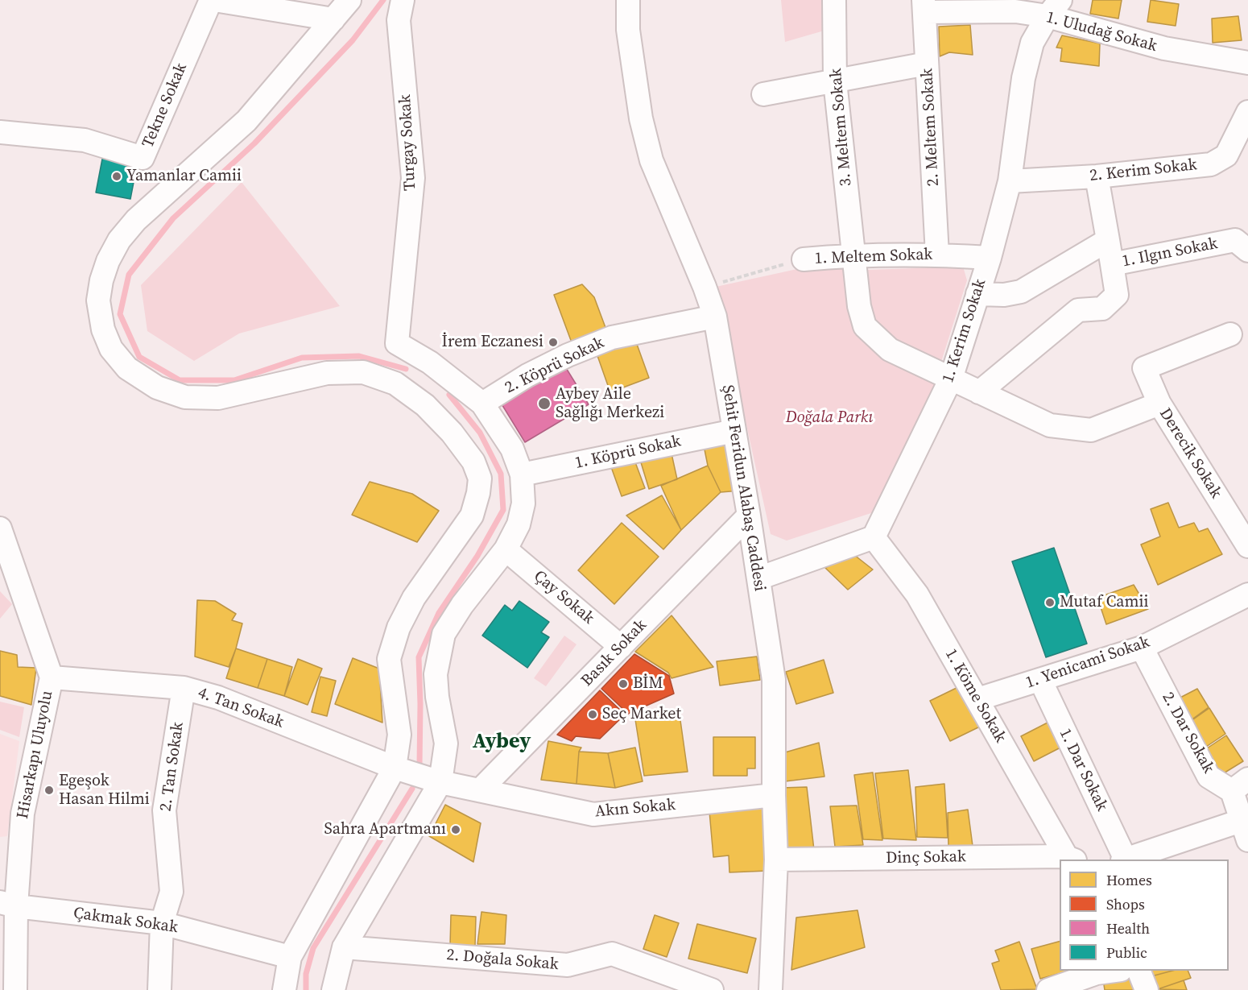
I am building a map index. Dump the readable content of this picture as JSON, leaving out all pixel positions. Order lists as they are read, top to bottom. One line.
{"streets":{"street":["1. Uludağ Sokak","Tekne Sokak","3. Meltem Sokak","2. Meltem Sokak","Turgay Sokak","2. Kerim Sokak","1. Ilgın Sokak","1. Meltem Sokak","1. Kerim Sokak","2. Köprü Sokak","1. Köprü Sokak","Derecik Sokak","Şehit Feridun Alabaş Caddesi","Çay Sokak","Basık Sokak","1. Yenicami Sokak","1. Köme Sokak","4. Tan Sokak","2. Dar Sokak","Hisarkapı Uluyolu","2. Tan Sokak","1. Dar Sokak","Akın Sokak","Dinç Sokak","Çakmak Sokak","2. Doğala Sokak"]},"crossings":[["1. Uludağ Sokak","2. Meltem Sokak"],["1. Uludağ Sokak","1. Kerim Sokak"],["3. Meltem Sokak","1. Meltem Sokak"],["3. Meltem Sokak","1. Kerim Sokak"],["3. Meltem Sokak","Derecik Sokak"],["2. Meltem Sokak","1. Meltem Sokak"],["2. Kerim Sokak","1. Kerim Sokak"],["1. Ilgın Sokak","1. Kerim Sokak"],["1. Meltem Sokak","1. Kerim Sokak"],["1. Meltem Sokak","Şehit Feridun Alabaş Caddesi"],["1. Kerim Sokak","Derecik Sokak"],["1. Kerim Sokak","1. Köme Sokak"],["2. Köprü Sokak","Şehit Feridun Alabaş Caddesi"],["1. Köprü Sokak","Şehit Feridun Alabaş Caddesi"],["Şehit Feridun Alabaş Caddesi","Basık Sokak"],["Şehit Feridun Alabaş Caddesi","Akın Sokak"],["Şehit Feridun Alabaş Caddesi","Dinç Sokak"],["Çay Sokak","Basık Sokak"],["Basık Sokak","Akın Sokak"],["1. Yenicami Sokak","1. Köme Sokak"],["1. Yenicami Sokak","2. Dar Sokak"],["1. Yenicami Sokak","1. Dar Sokak"],["1. Köme Sokak","Dinç Sokak"],["4. Tan Sokak","Hisarkapı Uluyolu"],["4. Tan Sokak","2. Tan Sokak"],["4. Tan Sokak","Akın Sokak"],["Hisarkapı Uluyolu","Çakmak Sokak"],["2. Tan Sokak","Çakmak Sokak"]],"districts":["Aybey"],"parks":["Doğala Parkı"],"places":["Yamanlar Camii","İrem Eczanesi","Aybey Aile Sağlığı Merkezi","Mutaf Camii","BİM","Seç Market","Egeşok Hasan Hilmi","Sahra Apartmanı"],"legend":["Homes","Shops","Health","Public"]}
